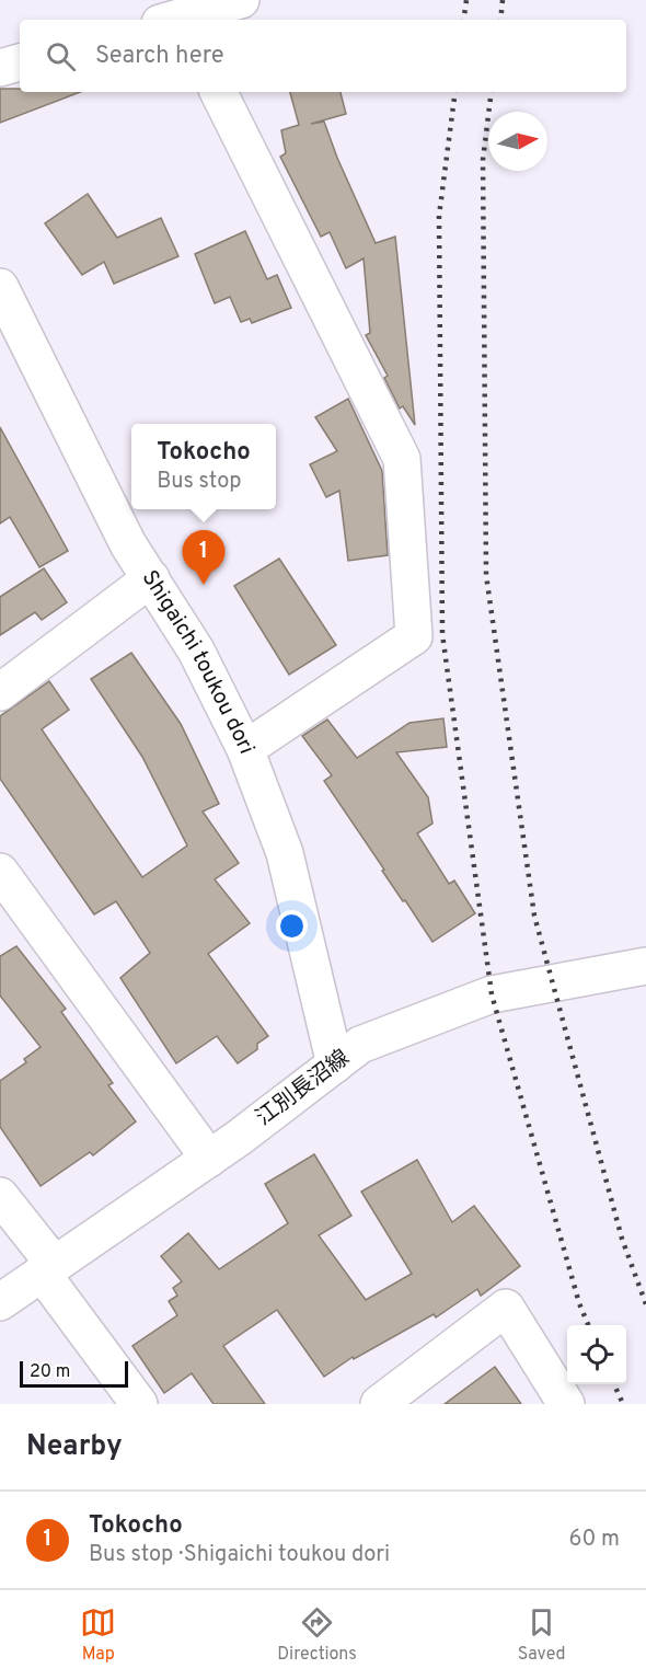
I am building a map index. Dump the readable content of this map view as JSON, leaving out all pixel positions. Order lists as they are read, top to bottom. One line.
{"streets":{"street":["Shigaichi toukou dori","江別長沼線"]},"crossings":[["Shigaichi toukou dori","江別長沼線"]],"scale_bar":"20 m","north":"right","page":{"search":"Search here","popup":["Tokocho","Bus stop"],"pins":"1","scale":"20 m","heading":"Nearby","list":[{"mark":"1","name":"Tokocho","note":"Bus stop · Shigaichi toukou dori","value":"60 m"}],"nav":["Map","Directions","Saved"]}}
